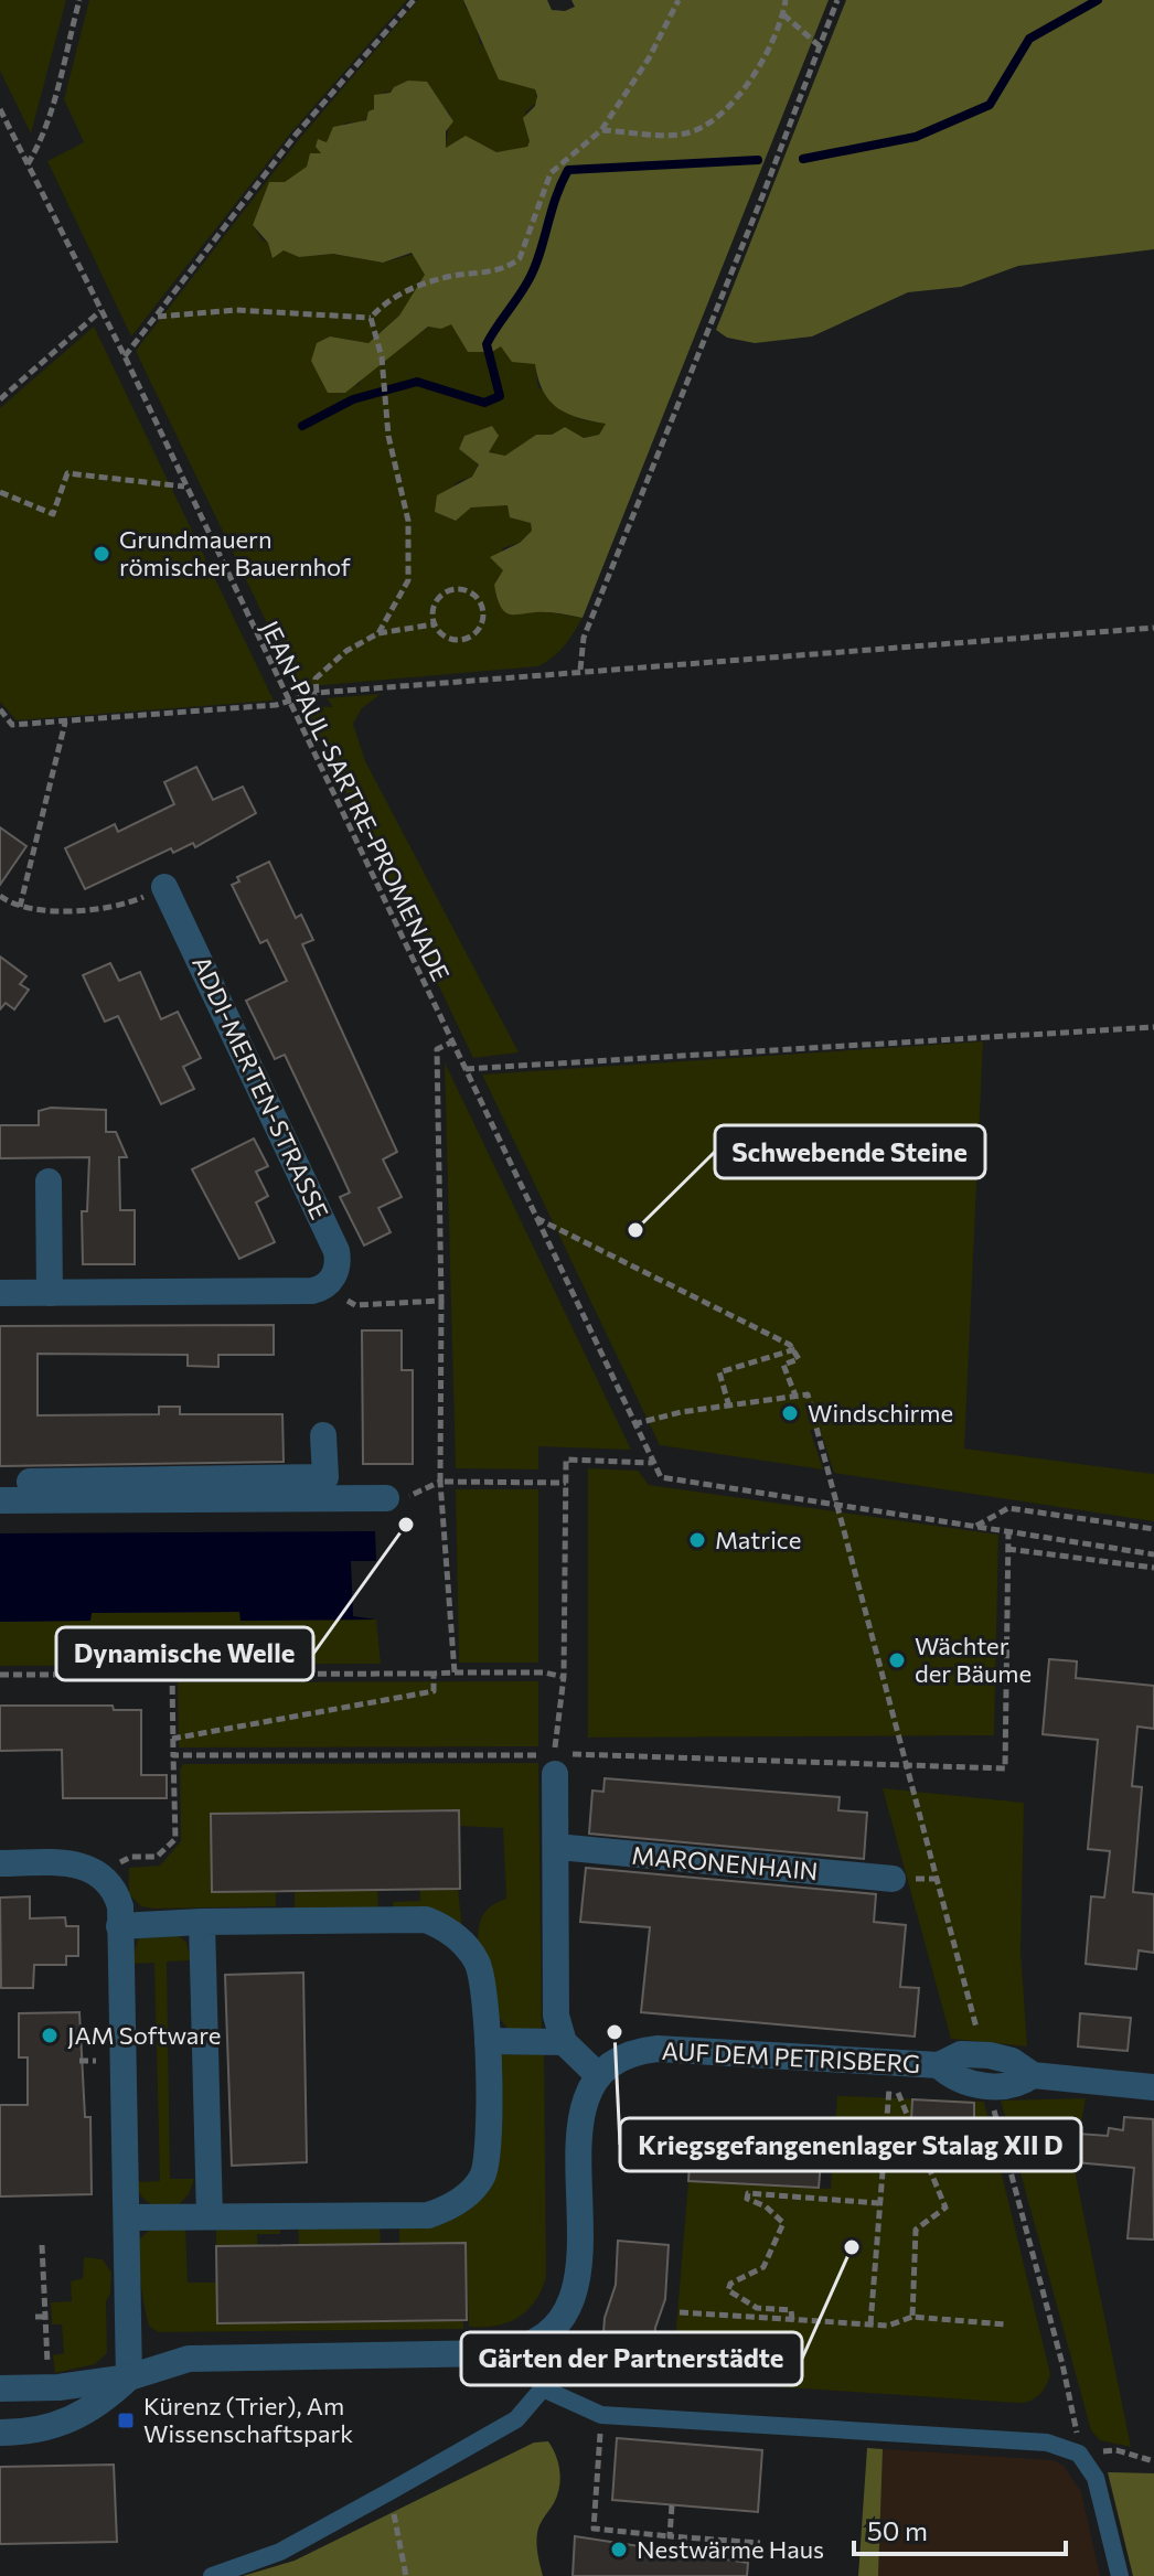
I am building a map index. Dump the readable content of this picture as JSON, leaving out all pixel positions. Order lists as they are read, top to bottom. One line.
{"streets":{"street":["ADDI-MERTEN-STRASSE","MARONENHAIN","AUF DEM PETRISBERG"],"path":["JEAN-PAUL-SARTRE-PROMENADE"]},"places":{"other":["Grundmauern römischer Bauernhof","Schwebende Steine","Windschirme","Dynamische Welle","Matrice","Wächter der Bäume","Kriegsgefangenenlager Stalag XII D","JAM Software","Gärten der Partnerstädte","Nestwärme Haus"],"transit":["Kürenz (Trier), Am Wissenschaftspark"]},"scale_bar":"50 m"}
